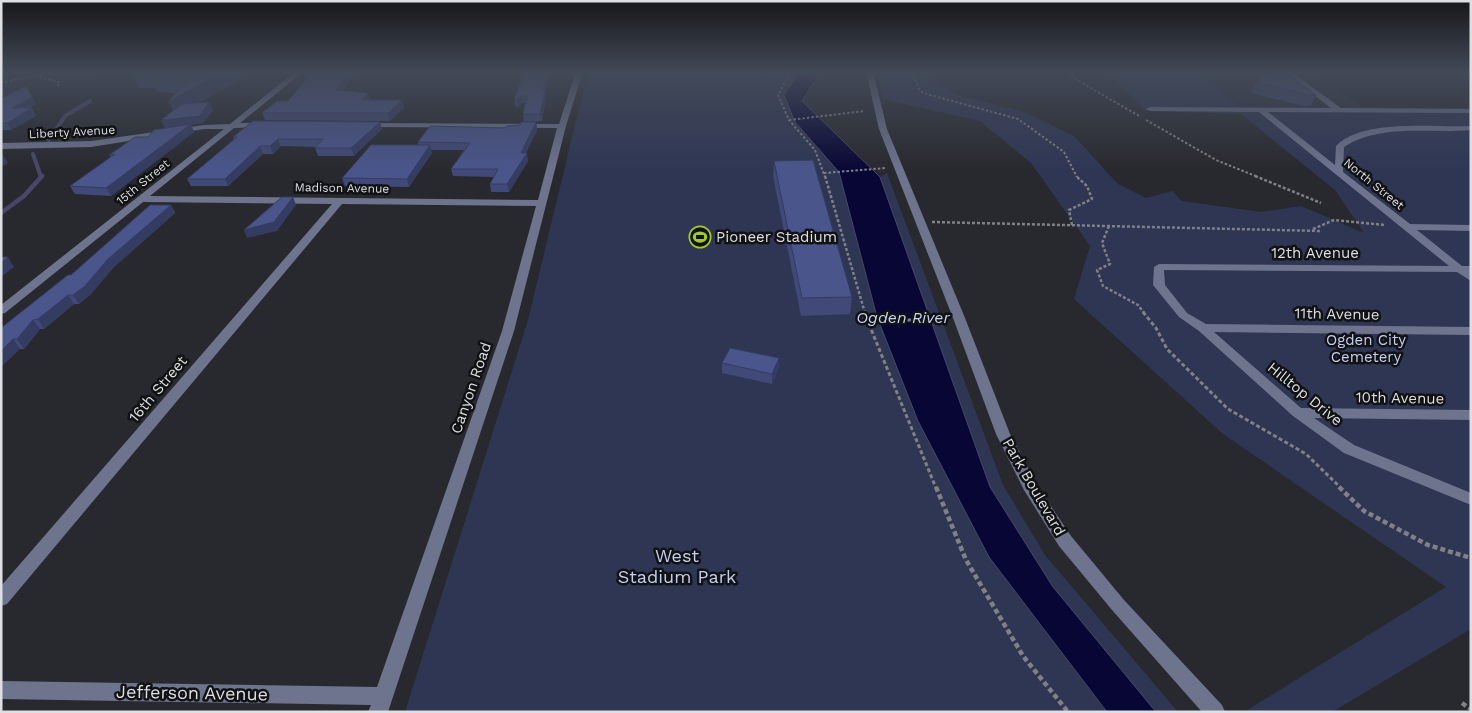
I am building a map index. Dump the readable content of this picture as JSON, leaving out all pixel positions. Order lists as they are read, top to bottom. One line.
{"streets":{"street":["Liberty Avenue","15th Street","North Street","Madison Avenue","12th Avenue","11th Avenue","Canyon Road","16th Street","Hilltop Drive","10th Avenue","Park Boulevard","Jefferson Avenue"]},"crossings":[["Liberty Avenue","15th Street"],["15th Street","Madison Avenue"],["North Street","12th Avenue"],["Madison Avenue","Canyon Road"],["Madison Avenue","16th Street"],["12th Avenue","Hilltop Drive"],["11th Avenue","Hilltop Drive"],["Canyon Road","Jefferson Avenue"],["Hilltop Drive","10th Avenue"]],"water":["Ogden River"],"parks":["Ogden City Cemetery","West Stadium Park"],"places":{"sports":["Pioneer Stadium"]}}
